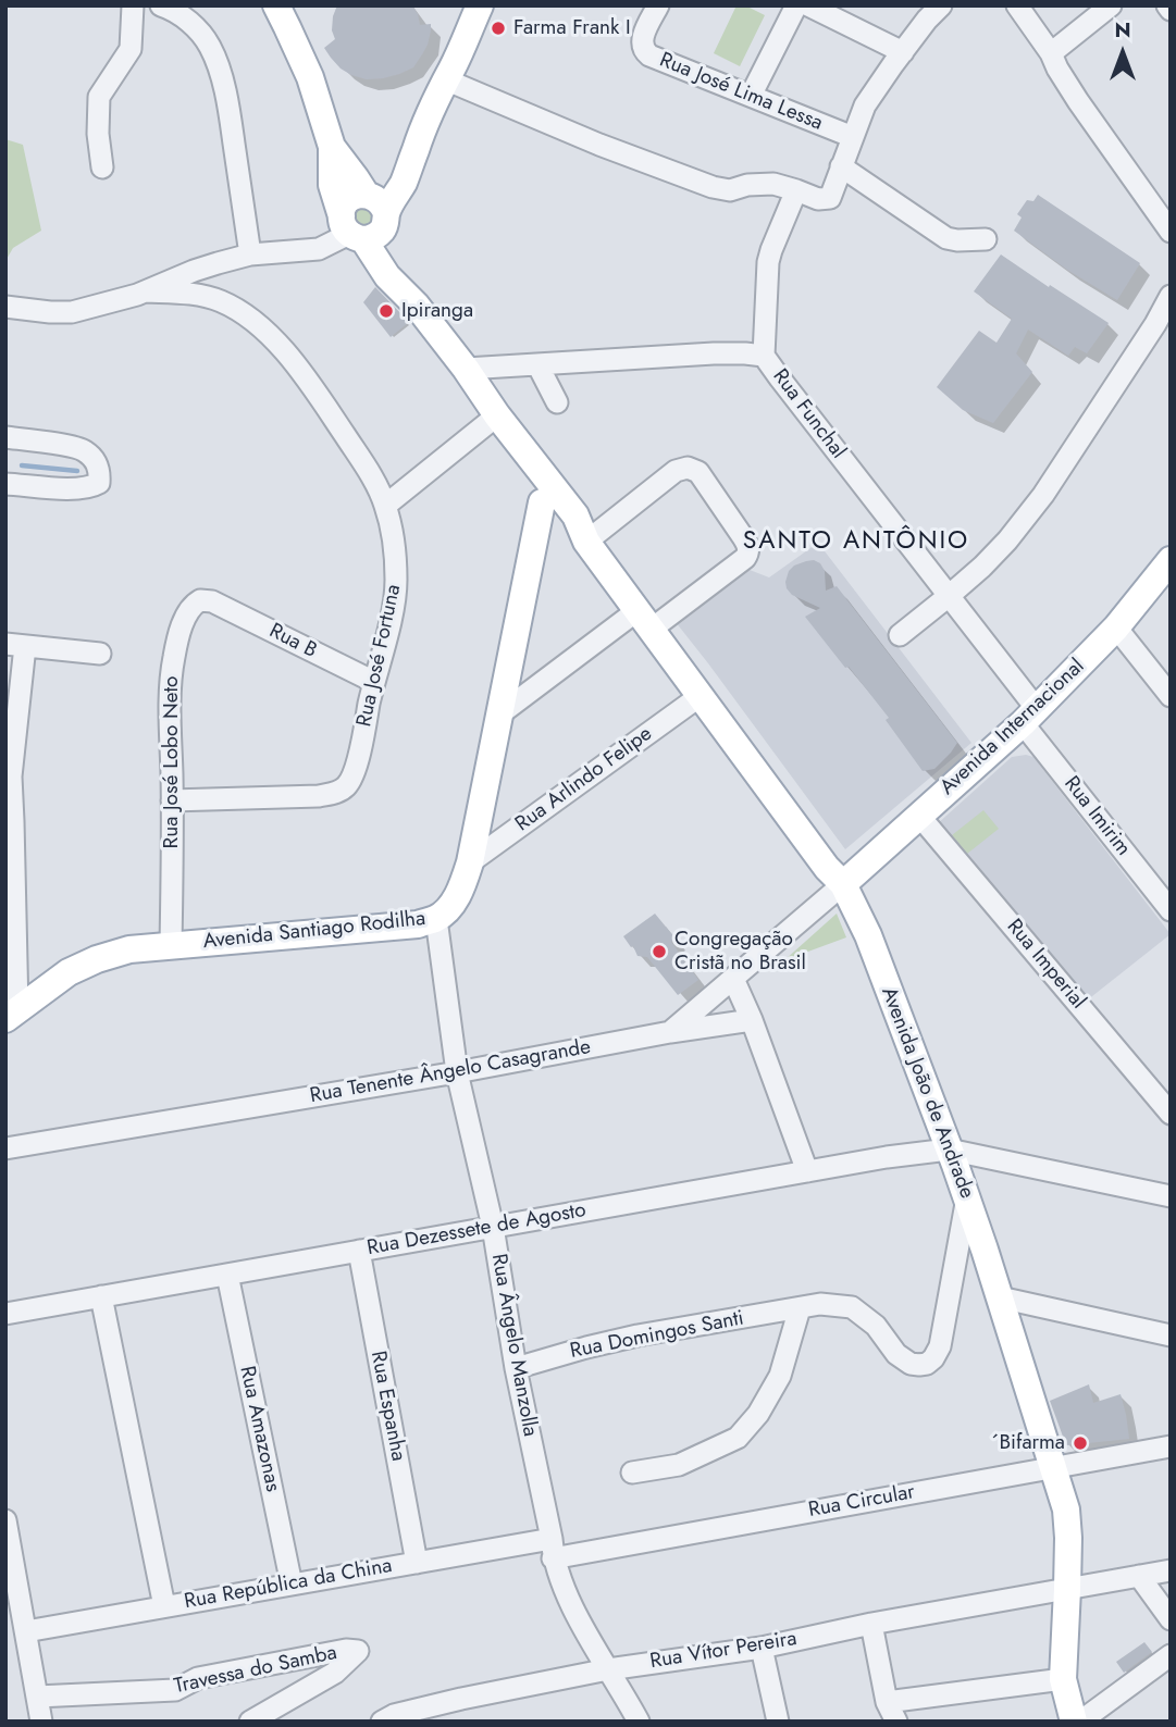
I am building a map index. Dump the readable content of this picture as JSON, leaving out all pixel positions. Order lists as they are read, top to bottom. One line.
{"streets":{"main road":["Avenida Internacional","Avenida Santiago Rodilha","Avenida João de Andrade"],"street":["Rua José Lima Lessa","Rua Funchal","Rua B","Rua José Fortuna","Rua José Lobo Neto","Rua Arlindo Felipe","Rua Imirim","Rua Imperial","Rua Tenente Ângelo Casagrande","Rua Dezessete de Agosto","Rua Domingos Santi","Rua Ângelo Manzolla","Rua Espanha","Rua Amazonas","Rua Circular","Rua República da China","Rua Vítor Pereira","Travessa do Samba"]},"crossings":[["Rua Funchal","Avenida Internacional"],["Rua Funchal","Rua Imirim"],["Rua Funchal","Avenida João de Andrade"],["Rua B","Rua José Fortuna"],["Rua B","Rua José Lobo Neto"],["Rua José Fortuna","Rua José Lobo Neto"],["Avenida Internacional","Rua Imirim"],["Avenida Internacional","Rua Imperial"],["Avenida Internacional","Rua Tenente Ângelo Casagrande"],["Avenida Internacional","Avenida João de Andrade"],["Rua José Lobo Neto","Avenida Santiago Rodilha"],["Rua Arlindo Felipe","Avenida Santiago Rodilha"],["Rua Arlindo Felipe","Avenida João de Andrade"],["Avenida Santiago Rodilha","Avenida João de Andrade"],["Avenida Santiago Rodilha","Rua Ângelo Manzolla"],["Rua Tenente Ângelo Casagrande","Avenida João de Andrade"],["Rua Tenente Ângelo Casagrande","Rua Ângelo Manzolla"],["Avenida João de Andrade","Rua Dezessete de Agosto"],["Avenida João de Andrade","Rua Domingos Santi"],["Avenida João de Andrade","Rua Circular"],["Avenida João de Andrade","Rua Vítor Pereira"],["Rua Dezessete de Agosto","Rua Ângelo Manzolla"],["Rua Dezessete de Agosto","Rua Espanha"],["Rua Dezessete de Agosto","Rua Amazonas"],["Rua Domingos Santi","Rua Ângelo Manzolla"],["Rua Ângelo Manzolla","Rua Circular"],["Rua Ângelo Manzolla","Rua República da China"],["Rua Ângelo Manzolla","Rua Vítor Pereira"],["Rua Espanha","Rua República da China"],["Rua Amazonas","Rua República da China"],["Rua Circular","Rua República da China"]],"districts":["SANTO ANTÔNIO"],"places":["Farma Frank I","Ipiranga","Congregação Cristã no Brasil","´Bifarma"],"north":"top"}
